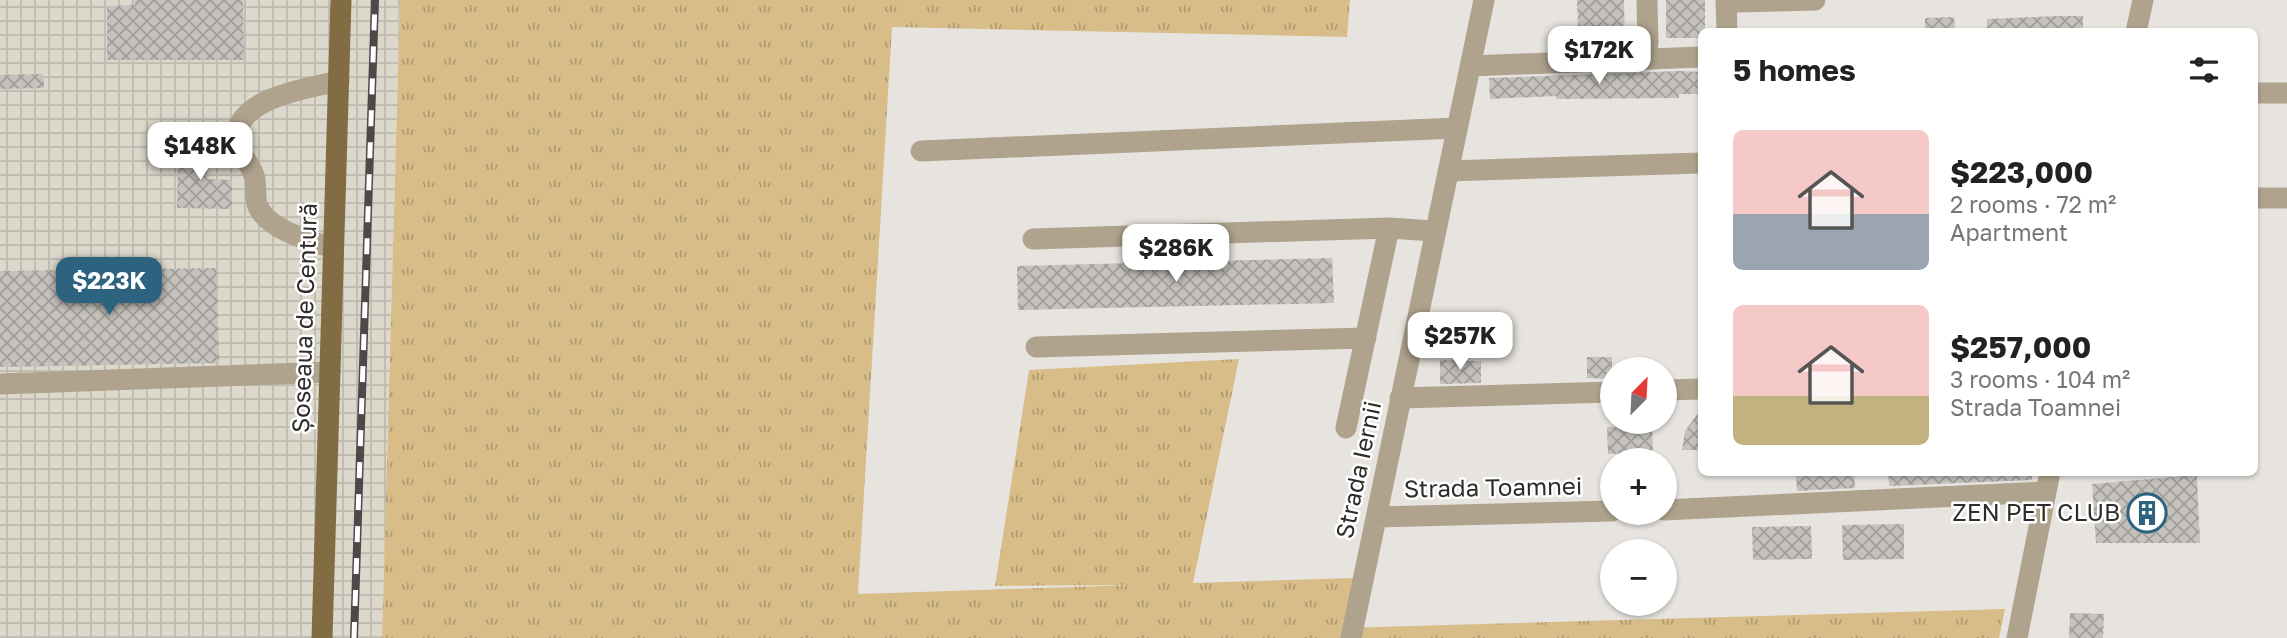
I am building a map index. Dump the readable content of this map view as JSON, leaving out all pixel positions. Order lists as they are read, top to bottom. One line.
{"streets":{"main road":["Șoseaua de Centură"],"street":["Strada Iernii","Strada Toamnei"]},"crossings":[["Strada Iernii","Strada Toamnei"]],"places":{"building":["ZEN PET CLUB"]},"north":"top right","page":{"price":["$172K","$148K","$286K","$223K","$257K"],"heading":"5 homes","list":[{"name":"$223,000","note":"2 rooms · 72 m² · Apartment"},{"name":"$257,000","note":"3 rooms · 104 m² · Strada Toamnei"}],"map_buttons":["+","−"]}}
